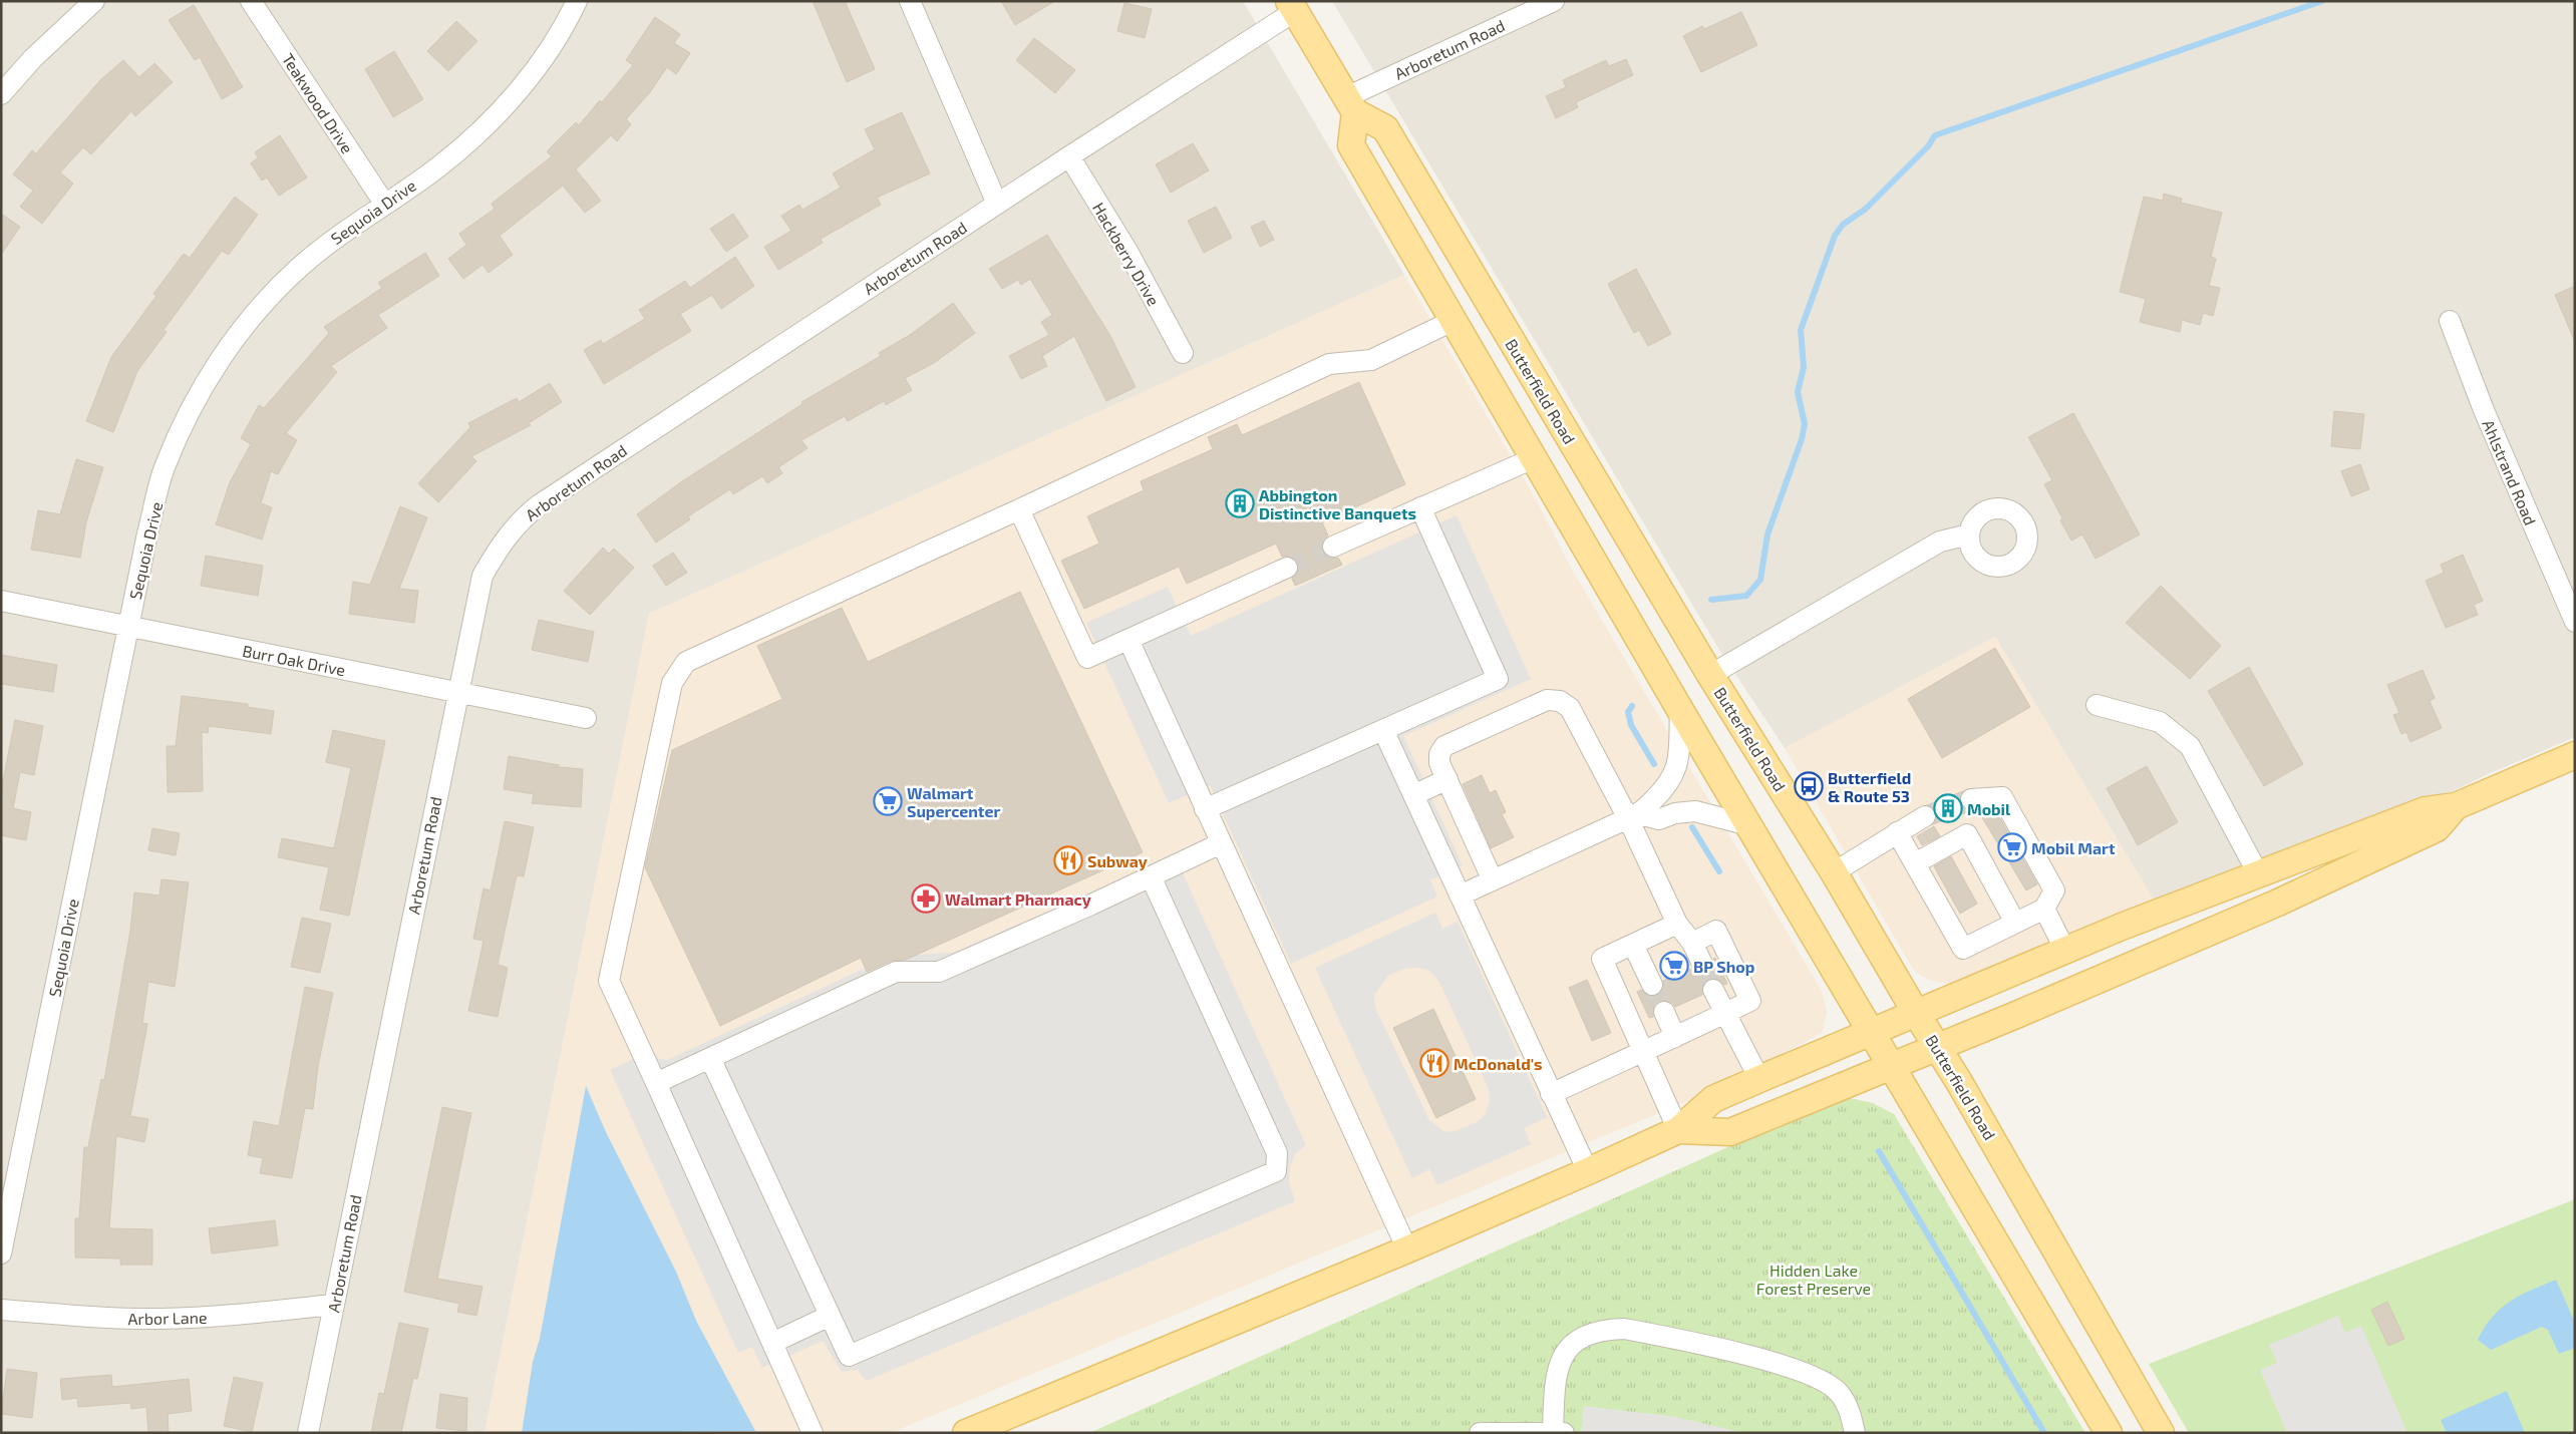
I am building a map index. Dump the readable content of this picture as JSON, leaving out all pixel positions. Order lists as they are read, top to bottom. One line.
{"streets":{"main road":["Butterfield Road"],"street":["Arboretum Road","Teakwood Drive","Sequoia Drive","Hackberry Drive","Ahlstrand Road","Burr Oak Drive","Arbor Lane"]},"crossings":[["Arboretum Road","Hackberry Drive"],["Arboretum Road","Butterfield Road"],["Arboretum Road","Burr Oak Drive"],["Arboretum Road","Arbor Lane"],["Teakwood Drive","Sequoia Drive"],["Sequoia Drive","Burr Oak Drive"]],"parks":["Hidden Lake Forest Preserve"],"places":{"building":["Abbington Distinctive Banquets","Mobil"],"bus stop":["Butterfield & Route 53"],"supermarket":["Walmart Supercenter","Mobil Mart","BP Shop"],"restaurant":["Subway","McDonald's"],"pharmacy":["Walmart Pharmacy"]}}
